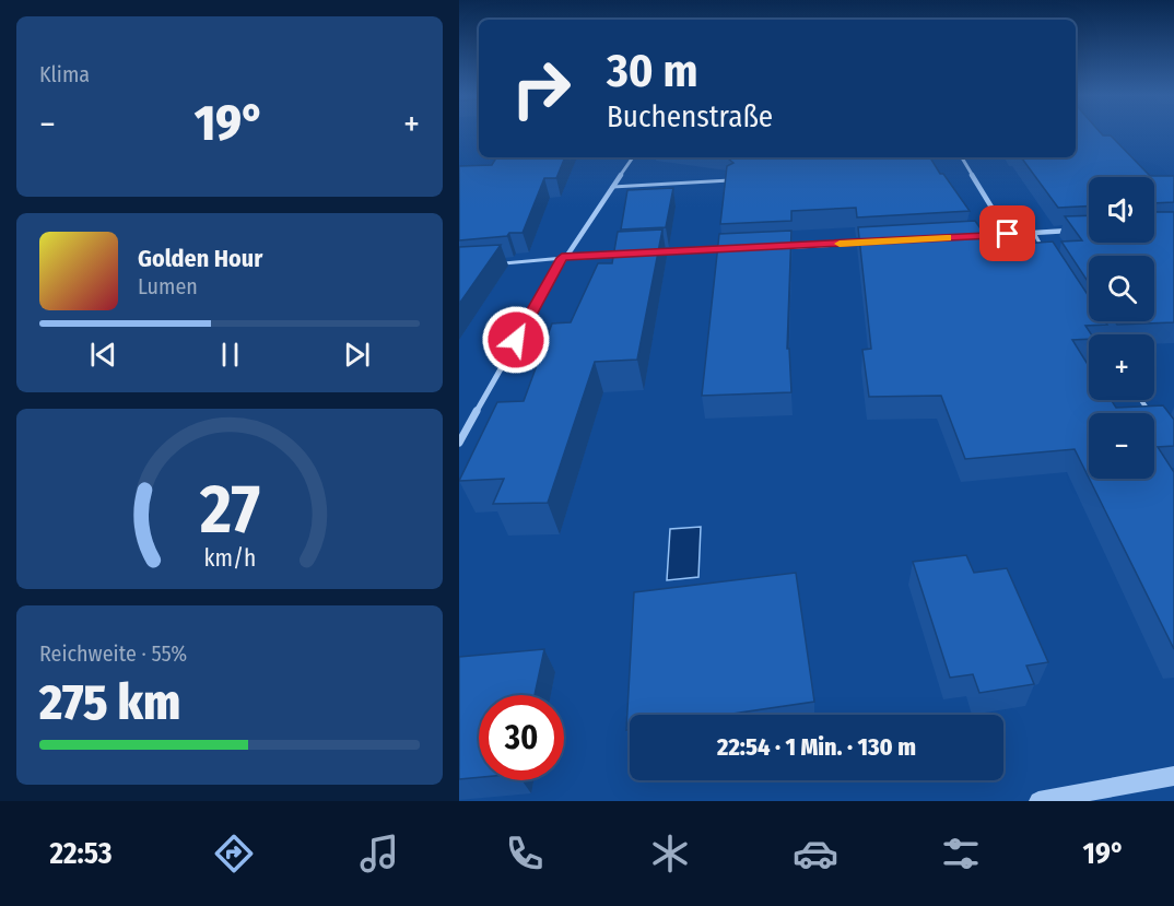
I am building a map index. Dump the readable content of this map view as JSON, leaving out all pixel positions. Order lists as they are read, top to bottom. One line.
{"page":{"tile":["Klima",["Reichweite · 55%","275 km"]],"turn":["30 m","Buchenstraße"],"heat":["−","19°","+"],"map_buttons":["+","−"],"song":["Golden Hour","Lumen"],"limit":"30","trip":"22:54 · 1 Min. · 130 m","tabs":["22:53","19°"],"gauge":["27","km/h"]}}
